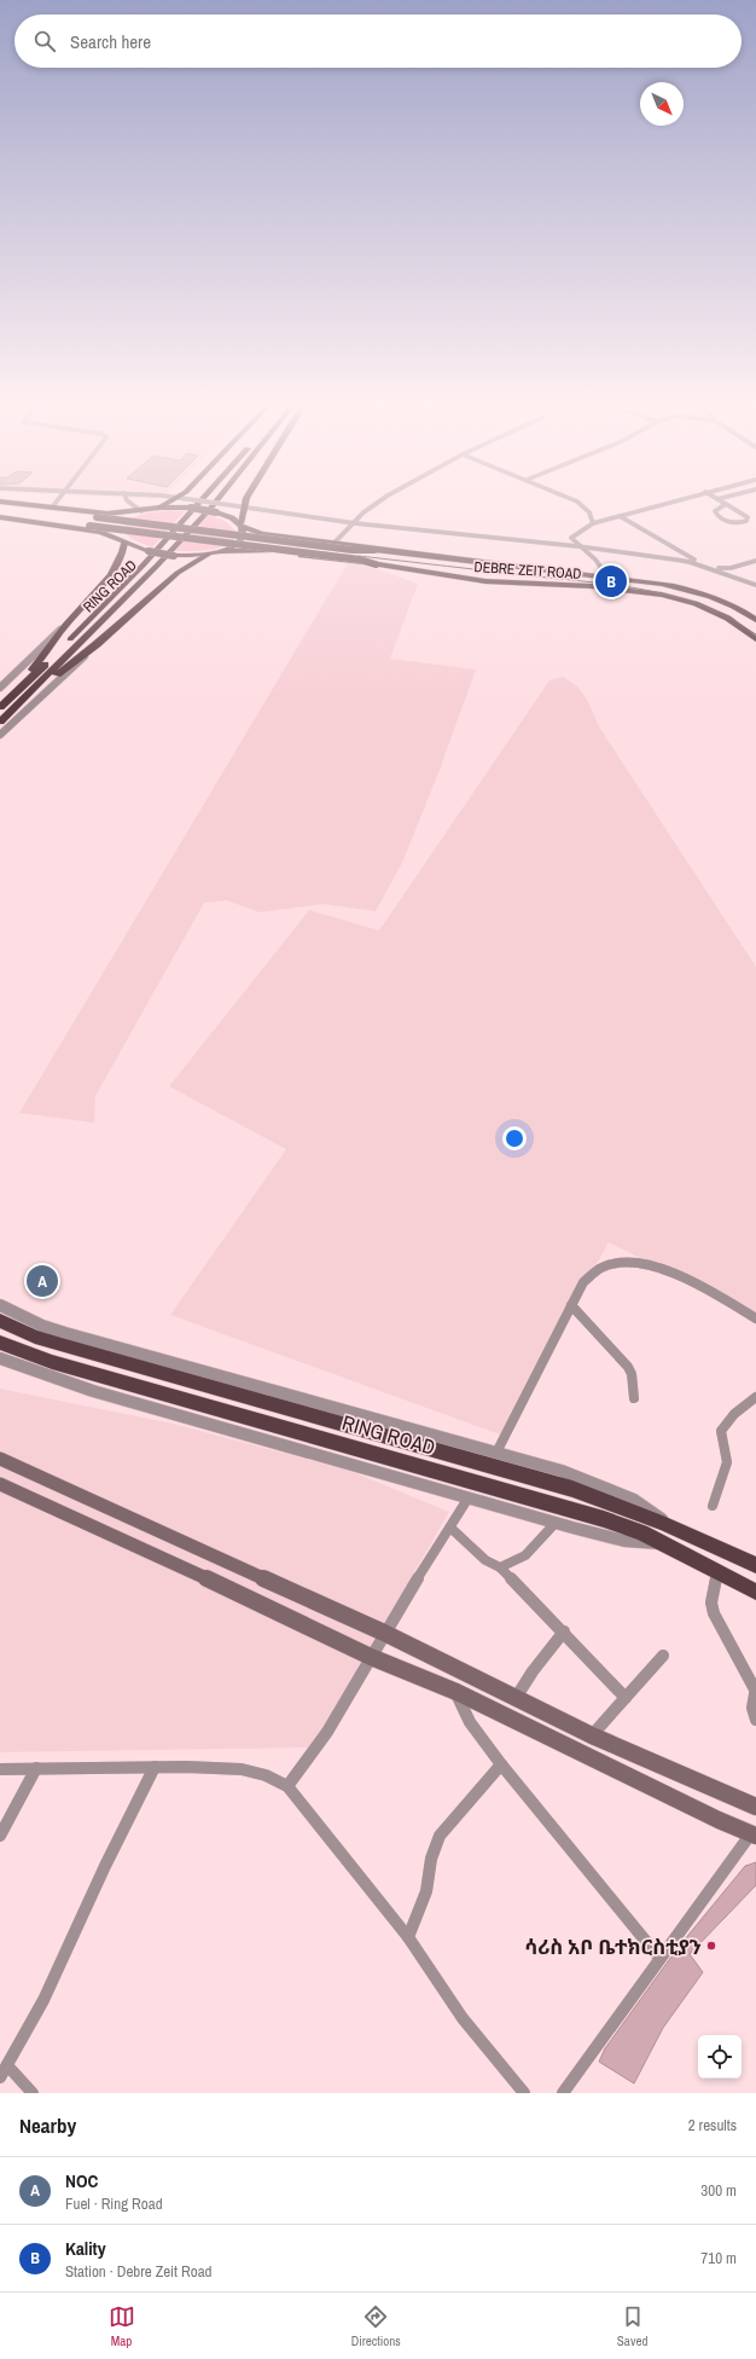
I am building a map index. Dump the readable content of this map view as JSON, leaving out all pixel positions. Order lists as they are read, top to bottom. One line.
{"streets":{"highway":["RING ROAD"],"main road":["DEBRE ZEIT ROAD"]},"places":["ሳሪስ አቦ ቤተክርስቲያን"],"north":"bottom right","page":{"search":"Search here","pins":["B","A"],"heading":["Nearby","2 results"],"list":[{"mark":"A","name":"NOC","note":"Fuel · Ring Road","value":"300 m"},{"mark":"B","name":"Kality","note":"Station · Debre Zeit Road","value":"710 m"}],"nav":["Map","Directions","Saved"]}}
